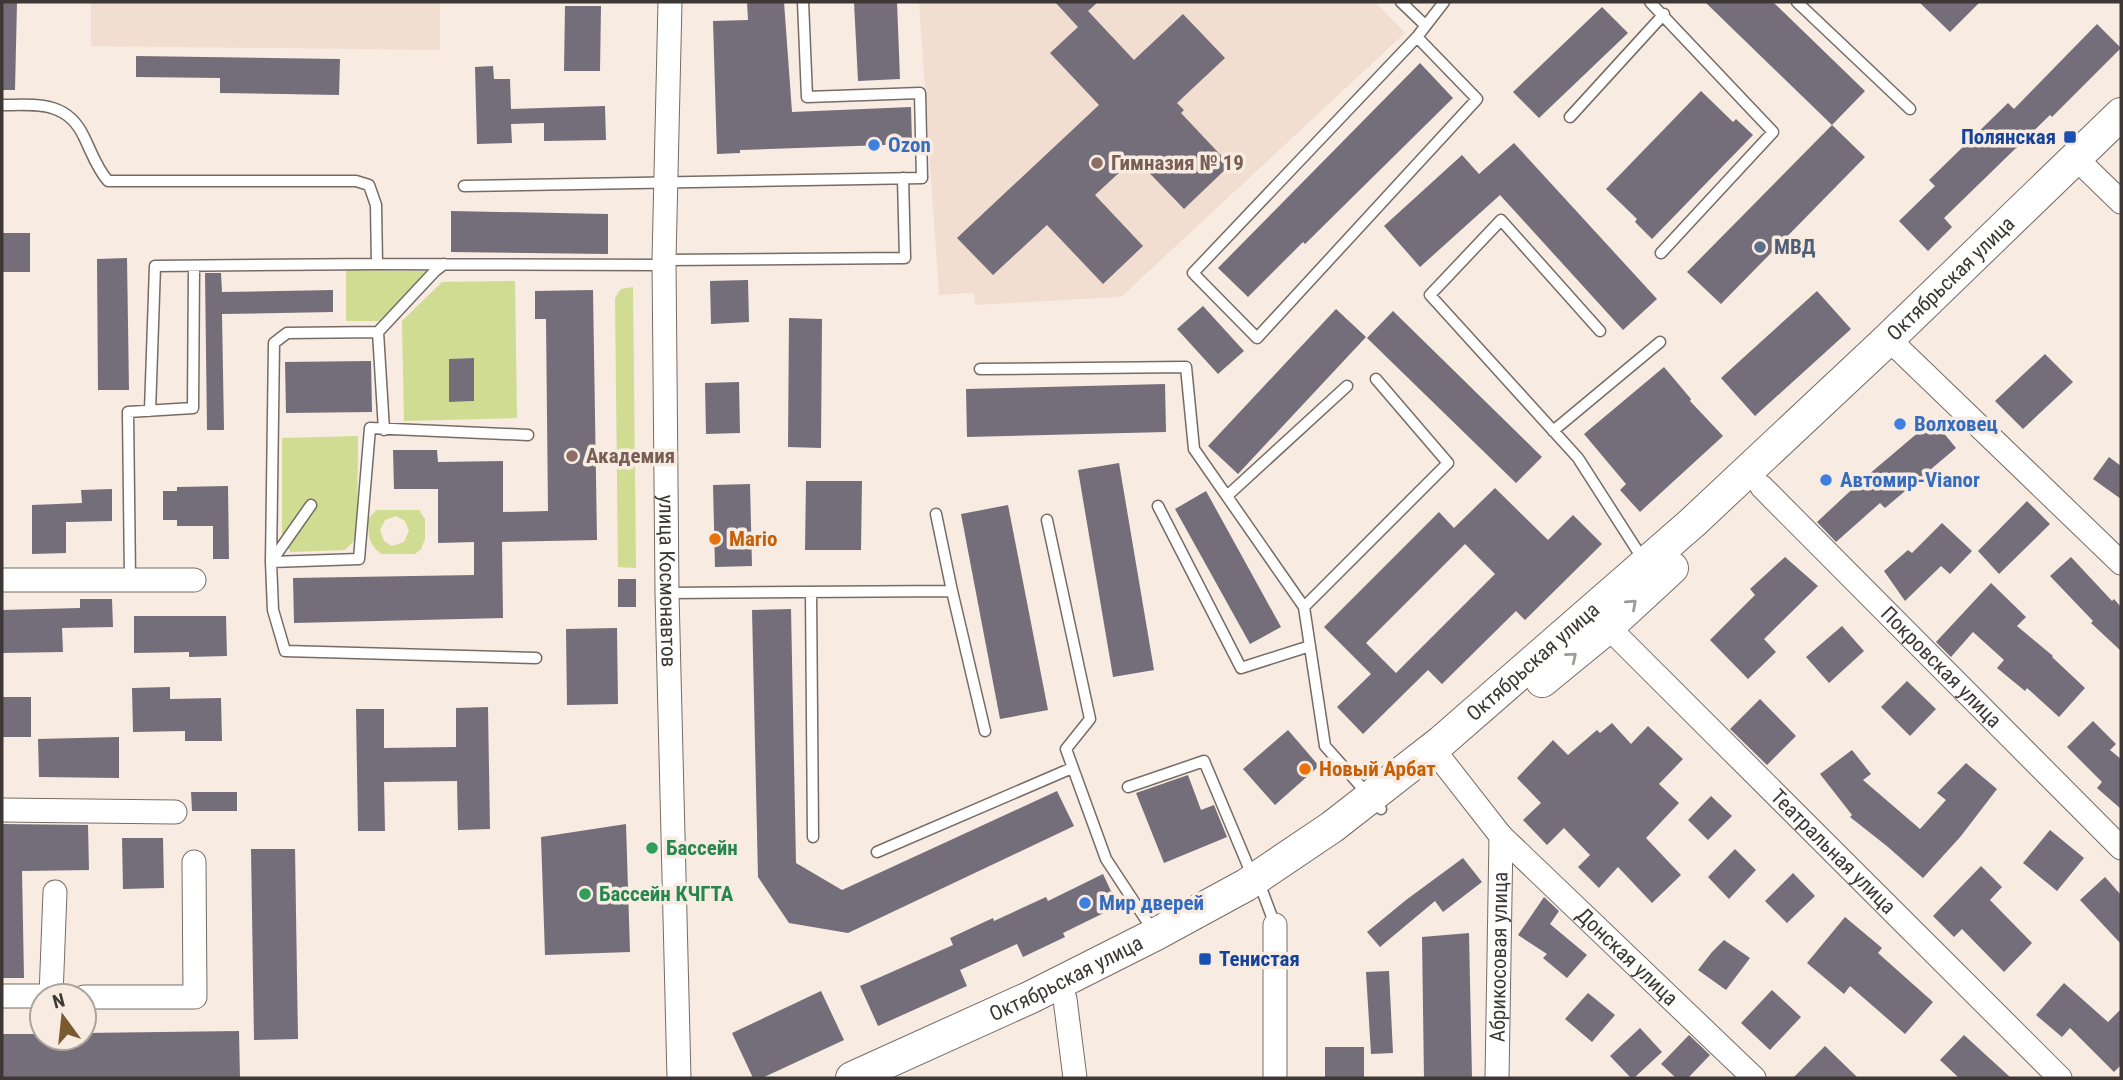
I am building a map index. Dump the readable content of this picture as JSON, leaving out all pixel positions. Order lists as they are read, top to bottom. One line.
{"streets":{"main road":["Октябрьская улица"],"street":["улица Космонавтов","Покровская улица","Театральная улица","Абрикосовая улица","Донская улица"]},"crossings":[["Октябрьская улица","Покровская улица"],["Октябрьская улица","Театральная улица"],["Октябрьская улица","Донская улица"],["Абрикосовая улица","Донская улица"]],"places":{"transit":["Полянская","Тенистая"],"other":["Ozon","Гимназия № 19","МВД","Волховец","Академия","Автомир-Vianor","Mario","Новый Арбат","Бассейн","Бассейн КЧГТА","Мир дверей"]},"north":"top"}
